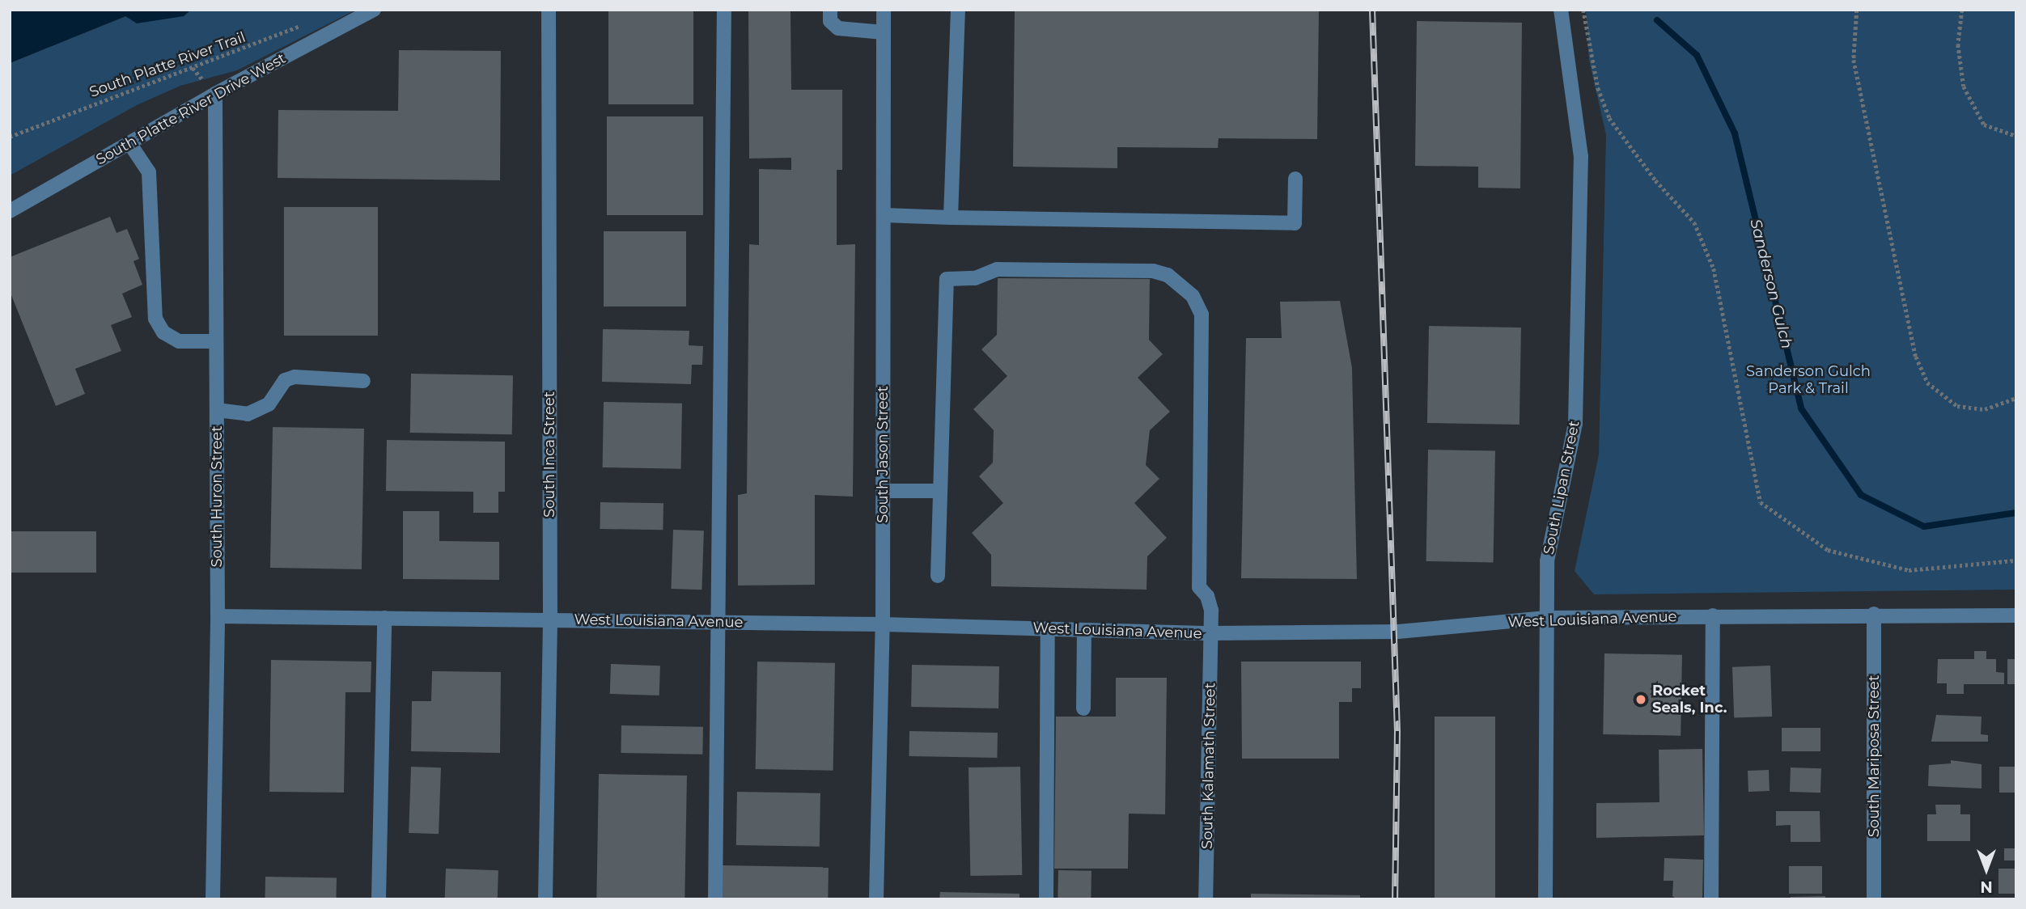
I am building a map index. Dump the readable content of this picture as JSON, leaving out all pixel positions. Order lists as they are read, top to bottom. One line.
{"streets":{"street":["South Platte River Drive West","South Inca Street","South Jason Street","South Lipan Street","South Huron Street","West Louisiana Avenue","South Mariposa Street","South Kalamath Street"],"path":["South Platte River Trail"]},"crossings":[["South Platte River Drive West","South Huron Street"],["South Inca Street","West Louisiana Avenue"],["South Jason Street","West Louisiana Avenue"],["South Lipan Street","West Louisiana Avenue"],["South Huron Street","West Louisiana Avenue"],["West Louisiana Avenue","South Mariposa Street"],["West Louisiana Avenue","South Kalamath Street"]],"water":["Sanderson Gulch"],"parks":["Sanderson Gulch Park & Trail"],"places":["Rocket Seals, Inc."],"north":"bottom"}
